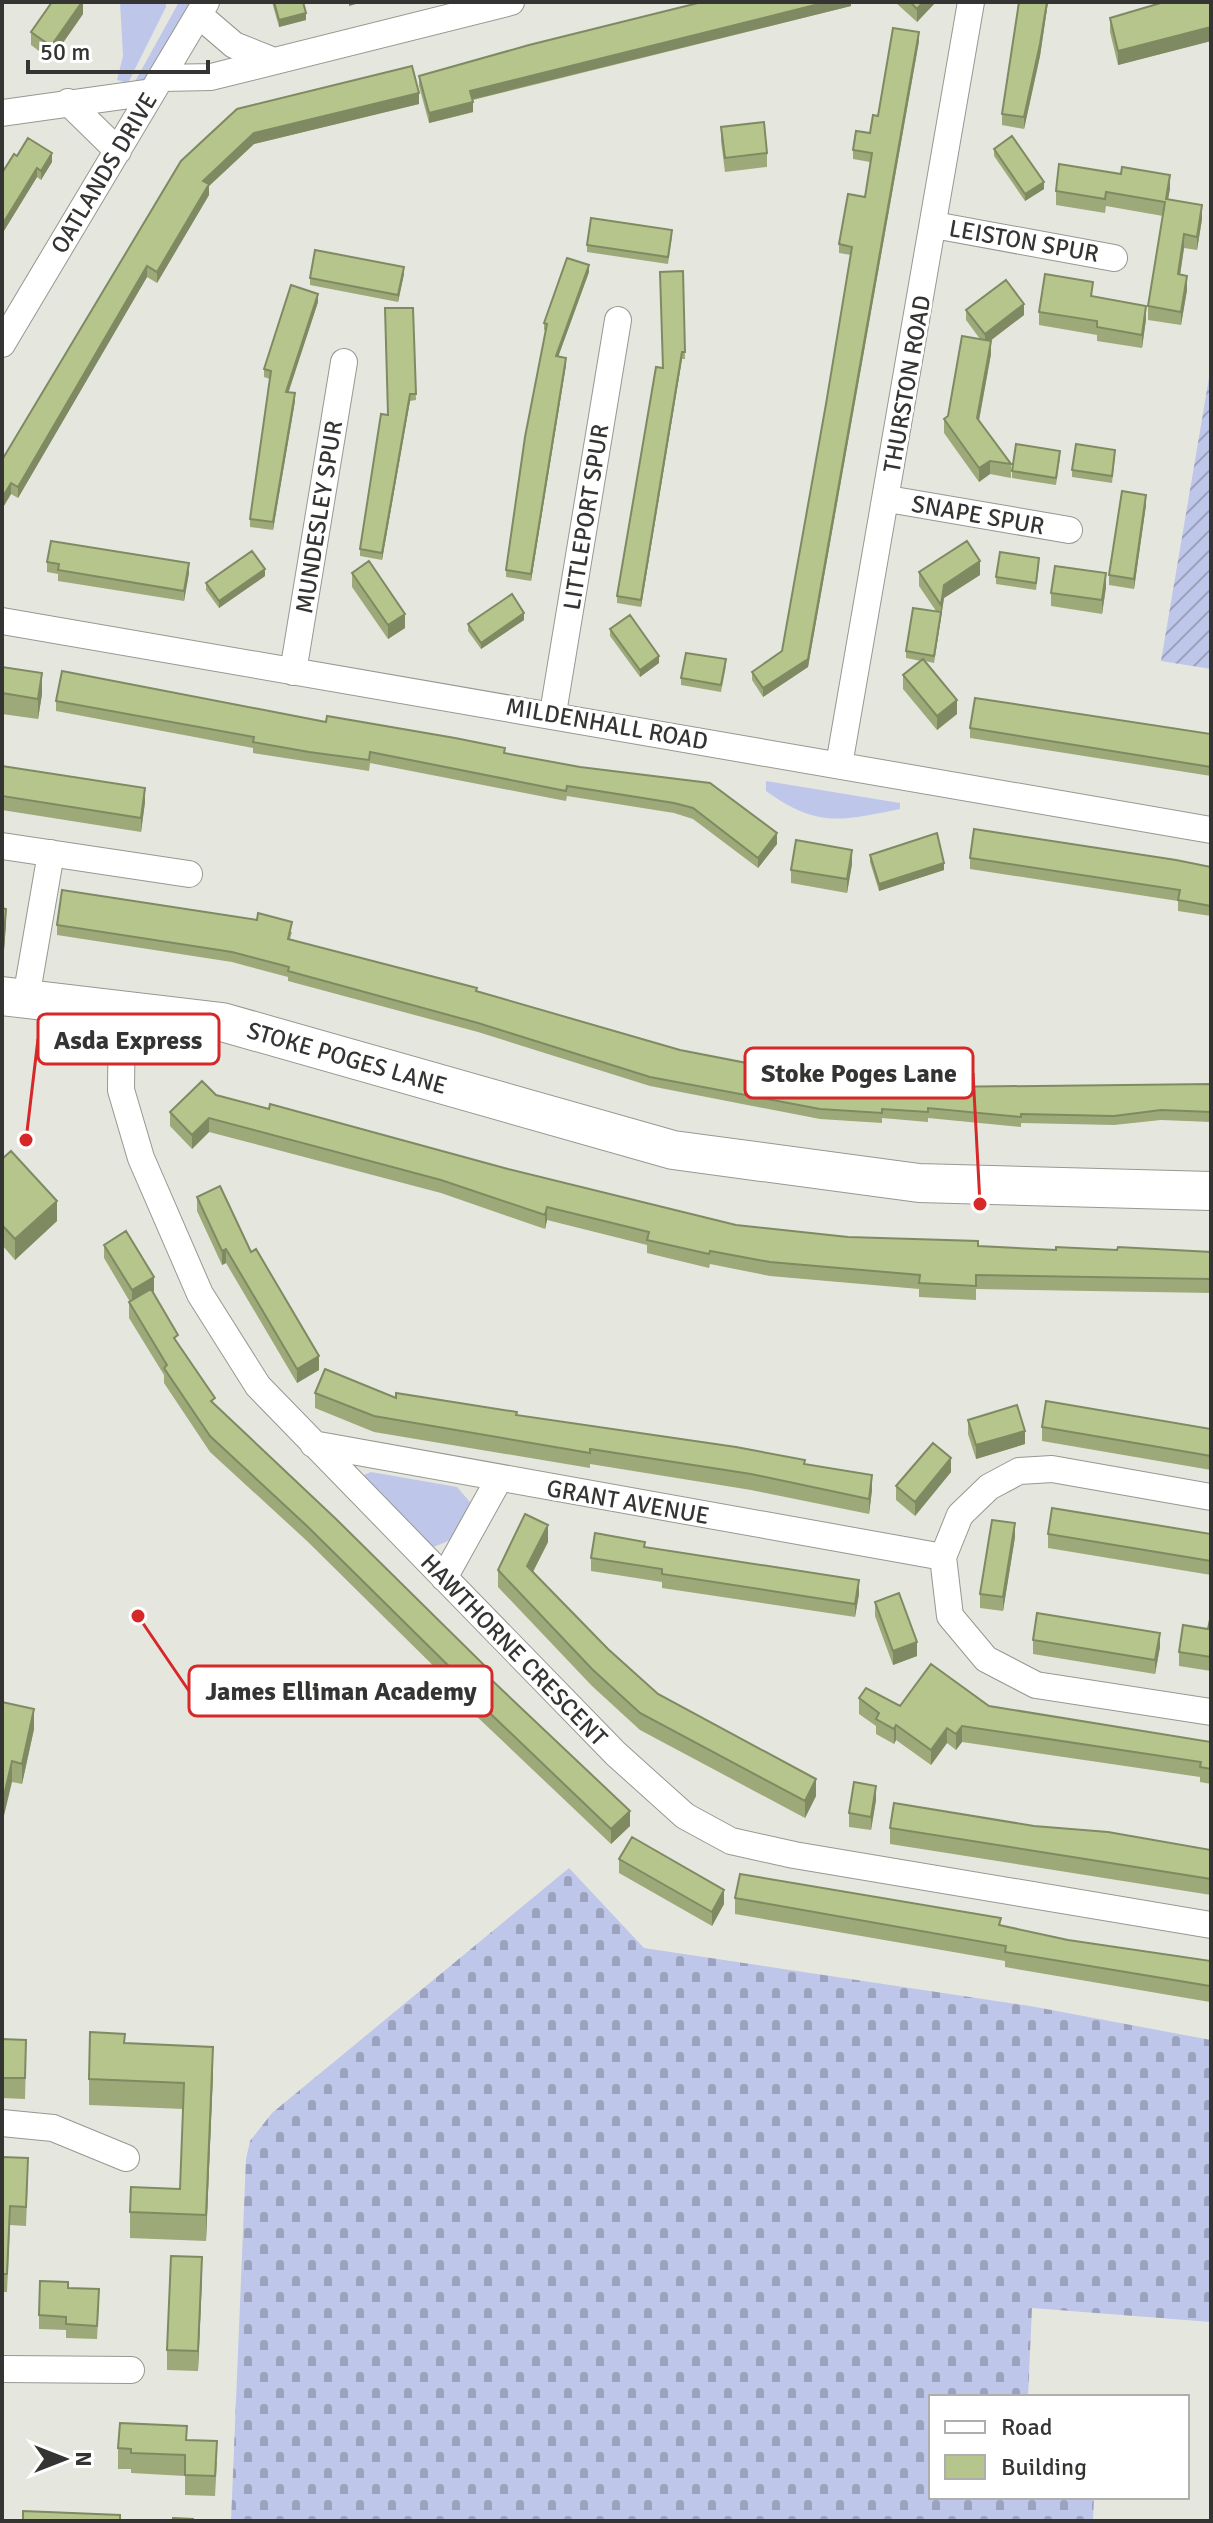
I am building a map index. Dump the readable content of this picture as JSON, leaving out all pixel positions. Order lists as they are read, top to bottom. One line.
{"streets":{"street":["OATLANDS DRIVE","LEISTON SPUR","THURSTON ROAD","SNAPE SPUR","MUNDESLEY SPUR","LITTLEPORT SPUR","MILDENHALL ROAD","STOKE POGES LANE","GRANT AVENUE","HAWTHORNE CRESCENT"]},"crossings":[["LEISTON SPUR","THURSTON ROAD"],["THURSTON ROAD","SNAPE SPUR"],["THURSTON ROAD","MILDENHALL ROAD"],["MUNDESLEY SPUR","MILDENHALL ROAD"],["LITTLEPORT SPUR","MILDENHALL ROAD"],["STOKE POGES LANE","HAWTHORNE CRESCENT"],["GRANT AVENUE","HAWTHORNE CRESCENT"]],"places":["Asda Express","Stoke Poges Lane","James Elliman Academy"],"legend":["Road","Building"],"scale_bar":"50 m","north":"right"}
